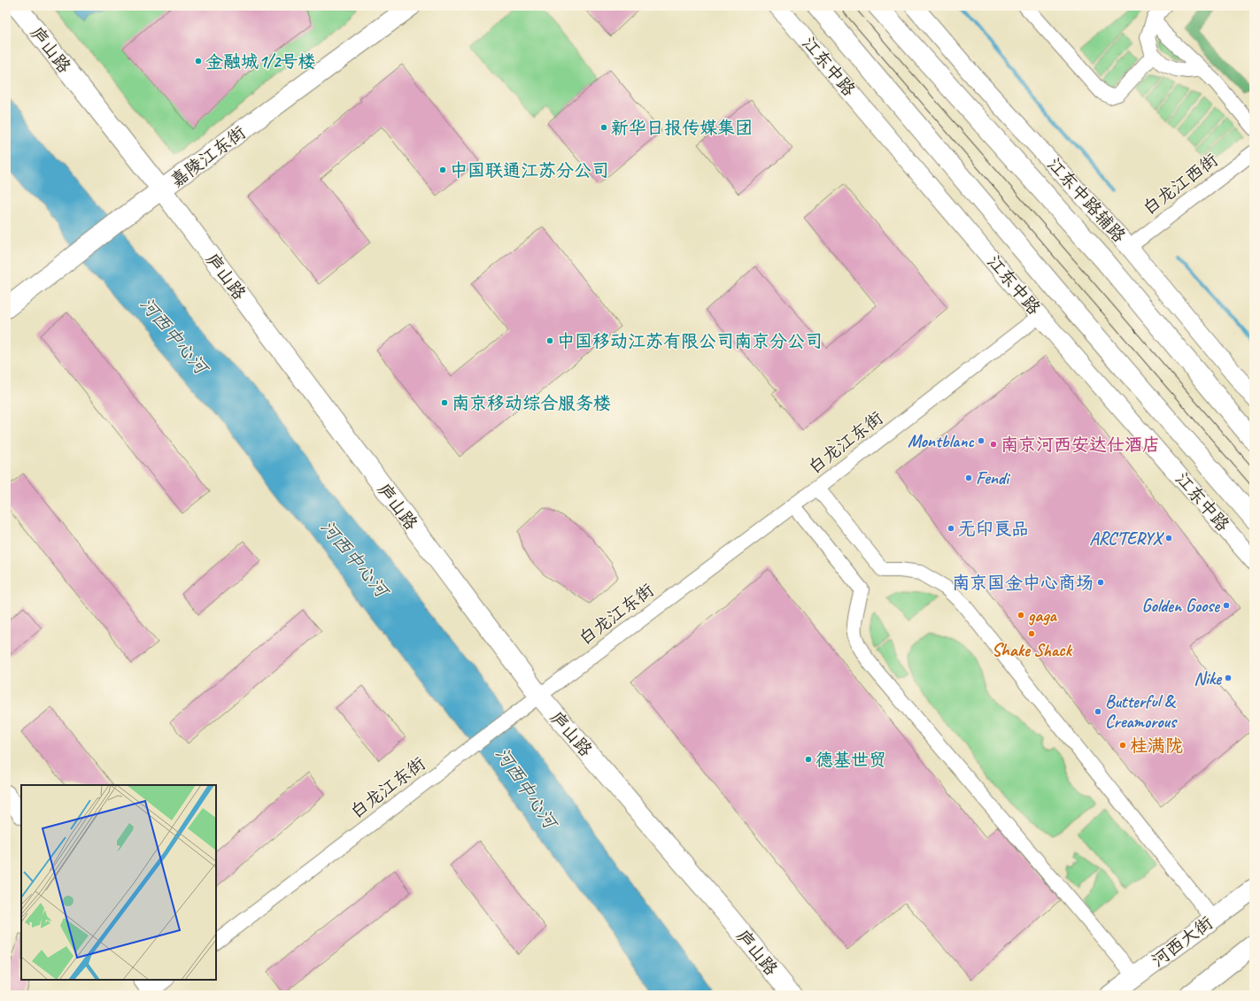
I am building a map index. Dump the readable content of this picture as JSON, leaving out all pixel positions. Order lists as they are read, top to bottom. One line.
{"streets":{"main road":["庐山路","江东中路","嘉陵江东街","河西大街"],"street":["白龙江西街","江东中路辅路","白龙江东街"]},"crossings":[["庐山路","嘉陵江东街"],["庐山路","白龙江东街"],["江东中路","白龙江东街"],["白龙江西街","江东中路辅路"]],"water":["河西中心河"],"places":["金融城1/2号楼","新华日报传媒集团","中国联通江苏分公司","中国移动江苏有限公司南京分公司","南京移动综合服务楼","Montblanc","南京河西安达仕酒店","Fendi","无印良品","ARC'TERYX","南京国金中心商场","Golden Goose","gaga","Shake Shack","Nike","Butterful & Creamorous","桂满陇","德基世贸"]}
